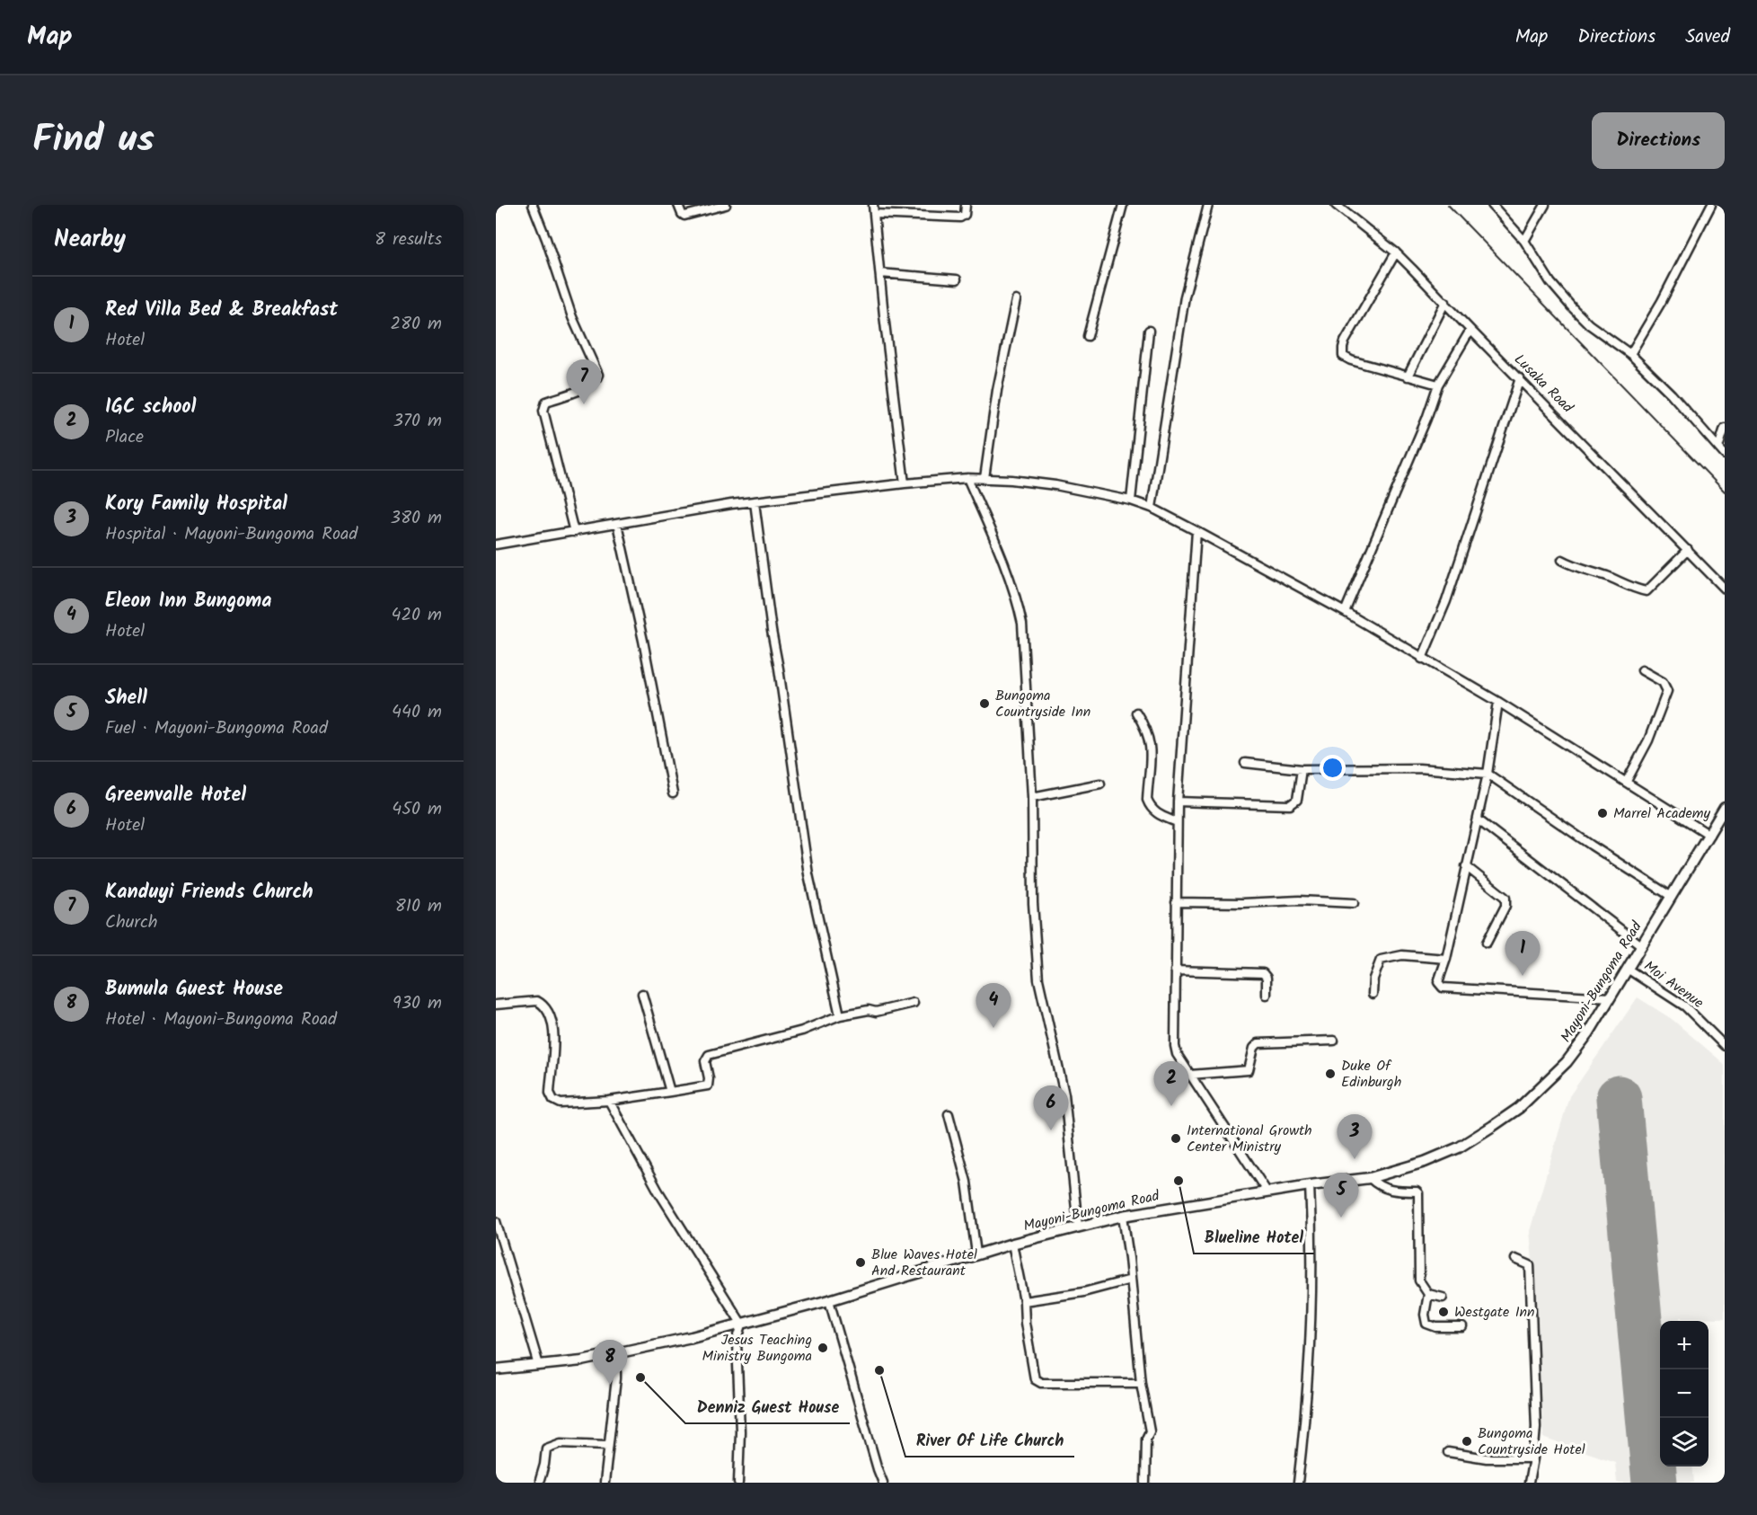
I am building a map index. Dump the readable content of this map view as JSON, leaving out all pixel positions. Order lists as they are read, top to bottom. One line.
{"streets":{"main road":["Mayoni-Bungoma Road"],"street":["Lusaka Road","Moi Avenue"]},"crossings":[["Mayoni-Bungoma Road","Moi Avenue"]],"places":["Bungoma Countryside Inn","Marrel Academy","Duke Of Edinburgh","International Growth Center Ministry","Blueline Hotel","Blue Waves Hotel And Restaurant","Westgate Inn","Jesus Teaching Ministry Bungoma","River Of Life Church","Denniz Guest House","Bungoma Countryside Hotel"],"page":{"header":"Map","nav":["Map","Directions","Saved"],"title":"Find us","buttons":"Directions","heading":["Nearby","8 results"],"list":[{"mark":"1","name":"Red Villa Bed & Breakfast","note":"Hotel","value":"280 m"},{"mark":"2","name":"IGC school","note":"Place","value":"370 m"},{"mark":"3","name":"Kory Family Hospital","note":"Hospital · Mayoni-Bungoma Road","value":"380 m"},{"mark":"4","name":"Eleon Inn Bungoma","note":"Hotel","value":"420 m"},{"mark":"5","name":"Shell","note":"Fuel · Mayoni-Bungoma Road","value":"440 m"},{"mark":"6","name":"Greenvalle Hotel","note":"Hotel","value":"450 m"},{"mark":"7","name":"Kanduyi Friends Church","note":"Church","value":"810 m"},{"mark":"8","name":"Bumula Guest House","note":"Hotel · Mayoni-Bungoma Road","value":"930 m"}],"pins":["7","1","4","2","6","3","5","8"],"map_buttons":["+","−"]}}
